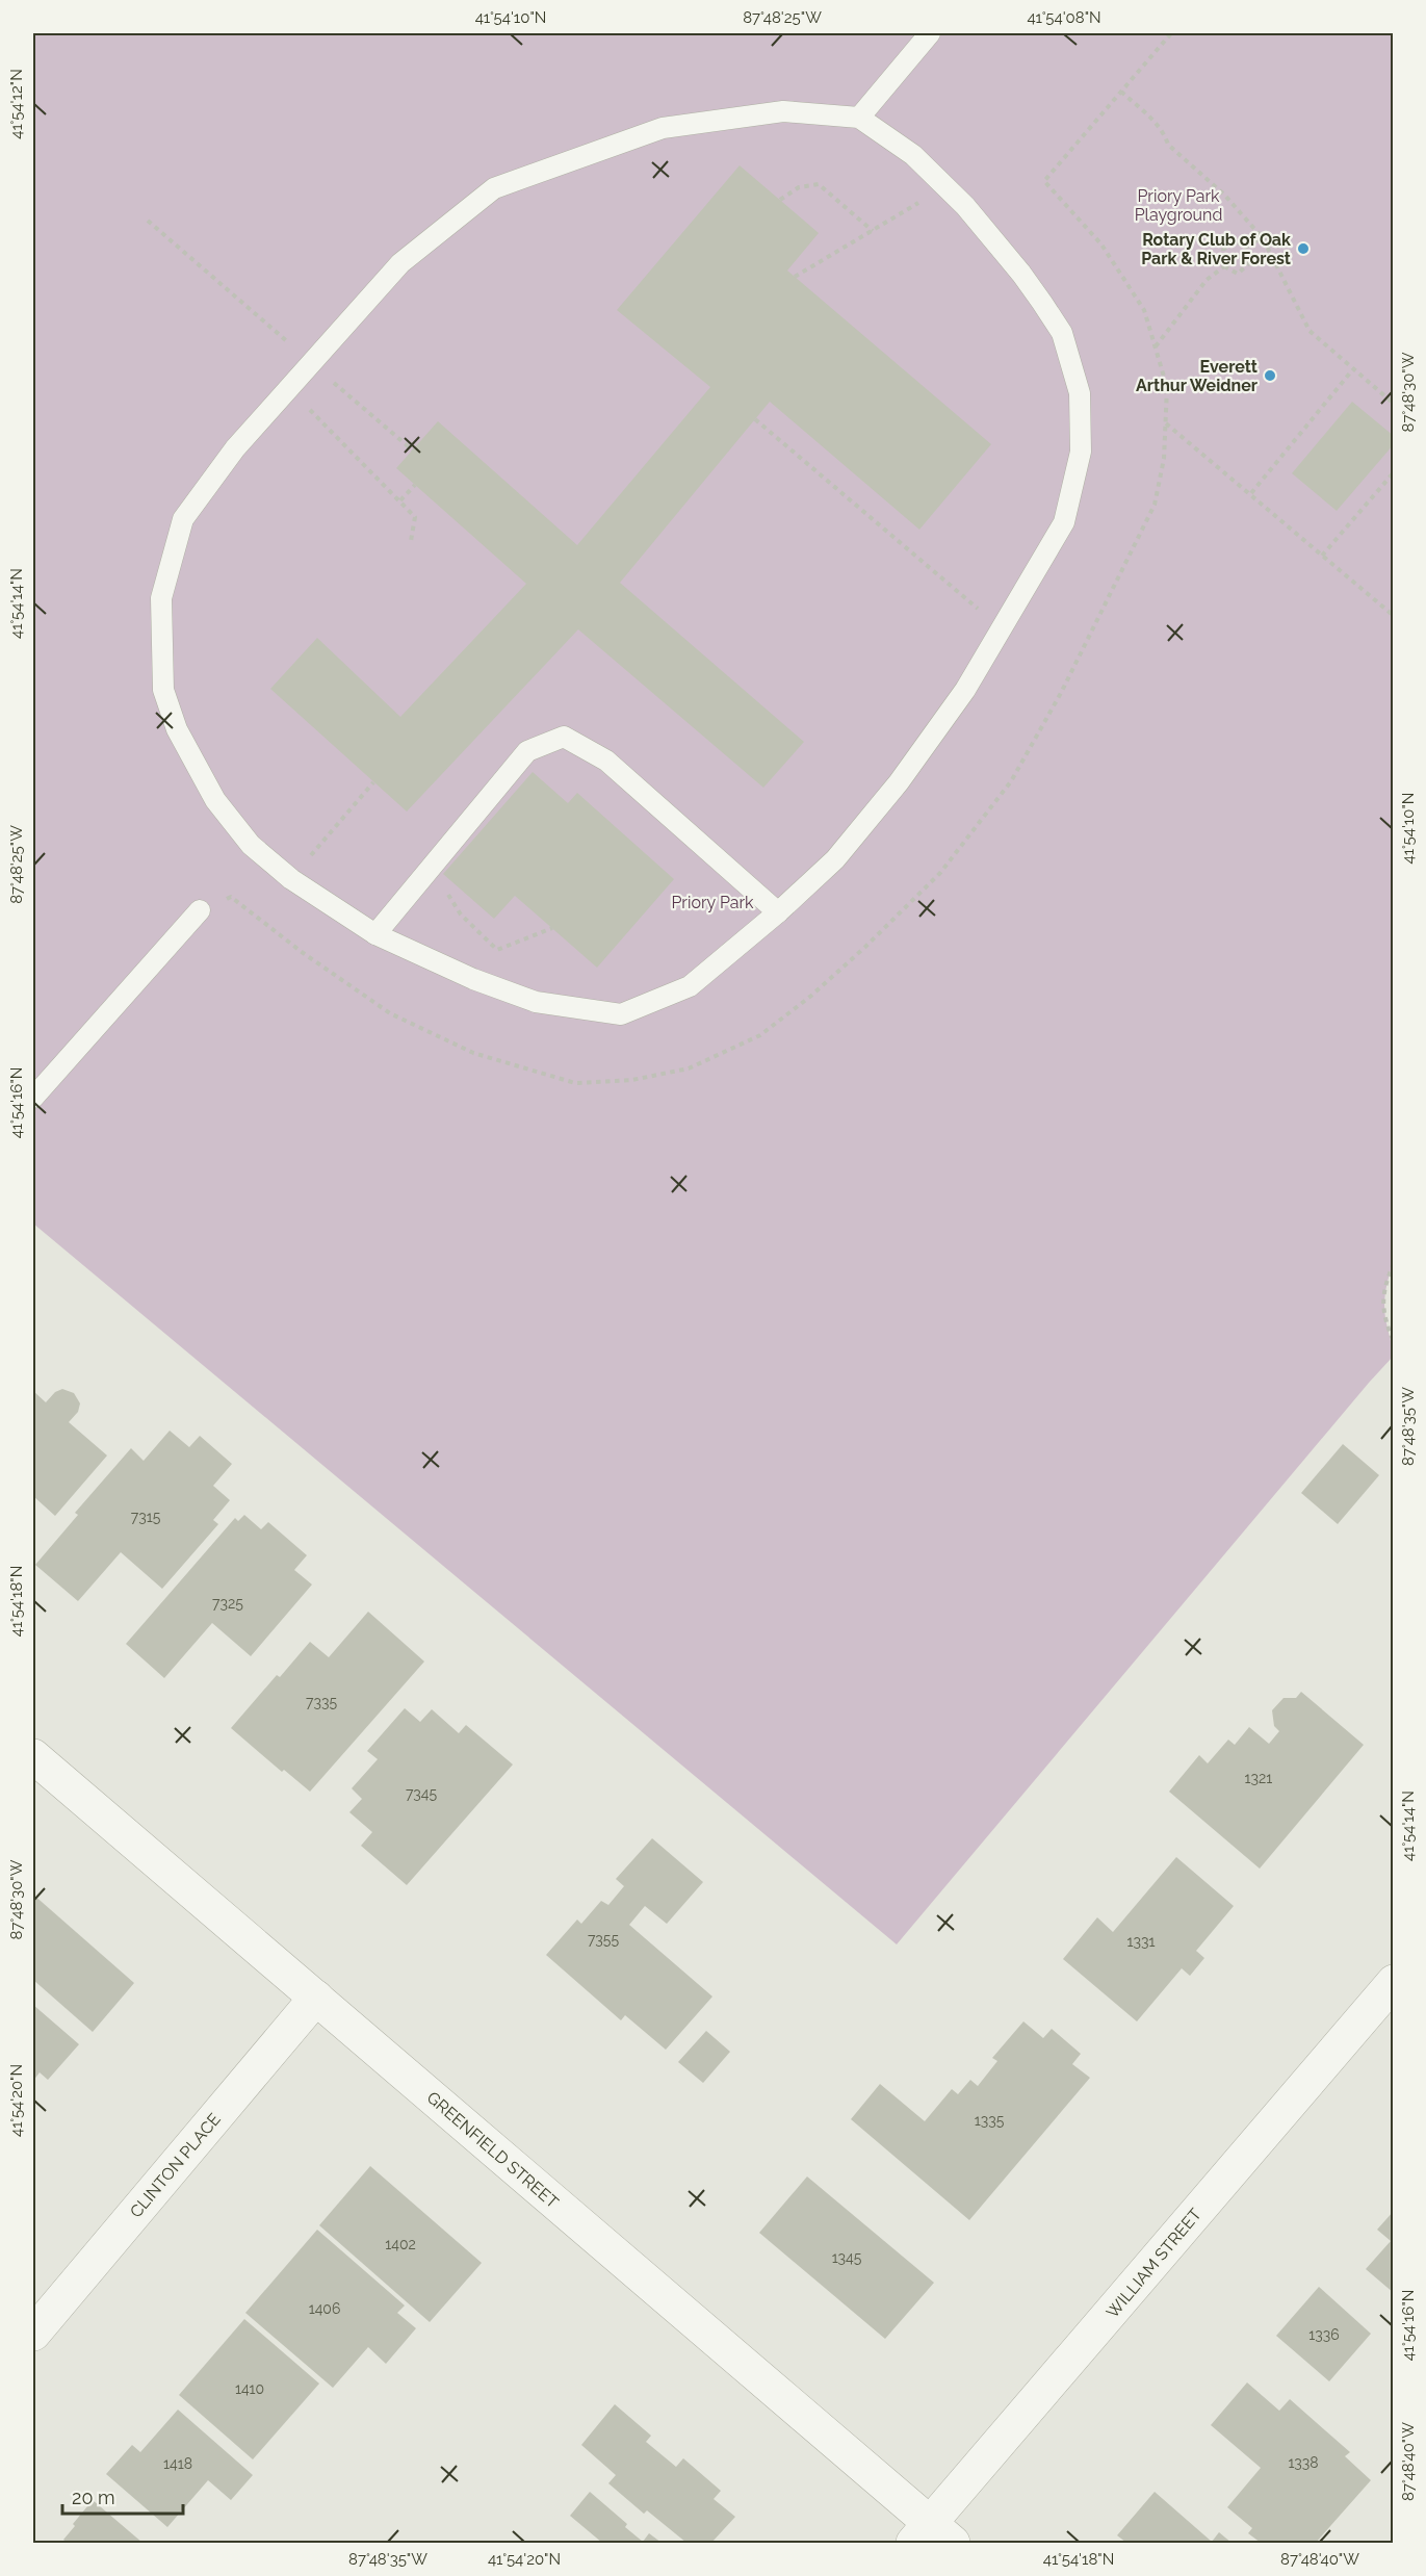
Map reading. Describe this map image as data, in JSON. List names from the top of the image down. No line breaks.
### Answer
{"streets":{"street":["GREENFIELD STREET","CLINTON PLACE","WILLIAM STREET"]},"crossings":[["GREENFIELD STREET","CLINTON PLACE"],["GREENFIELD STREET","WILLIAM STREET"]],"parks":["Priory Park Playground","Priory Park"],"places":["Rotary Club of Oak Park & River Forest","Everett Arthur Weidner"],"house_numbers":["7315","7325","7335","1321","7345","7355","1331","1335","1402","1345","1406","1336","1410","1338","1418"],"scale_bar":"20 m","coordinates":["41°54'10\"N","87°48'25\"W","41°54'08\"N","41°54'12\"N","87°48'30\"W","41°54'14\"N","41°54'16\"N","87°48'35\"W","41°54'18\"N","41°54'20\"N","87°48'40\"W"]}
